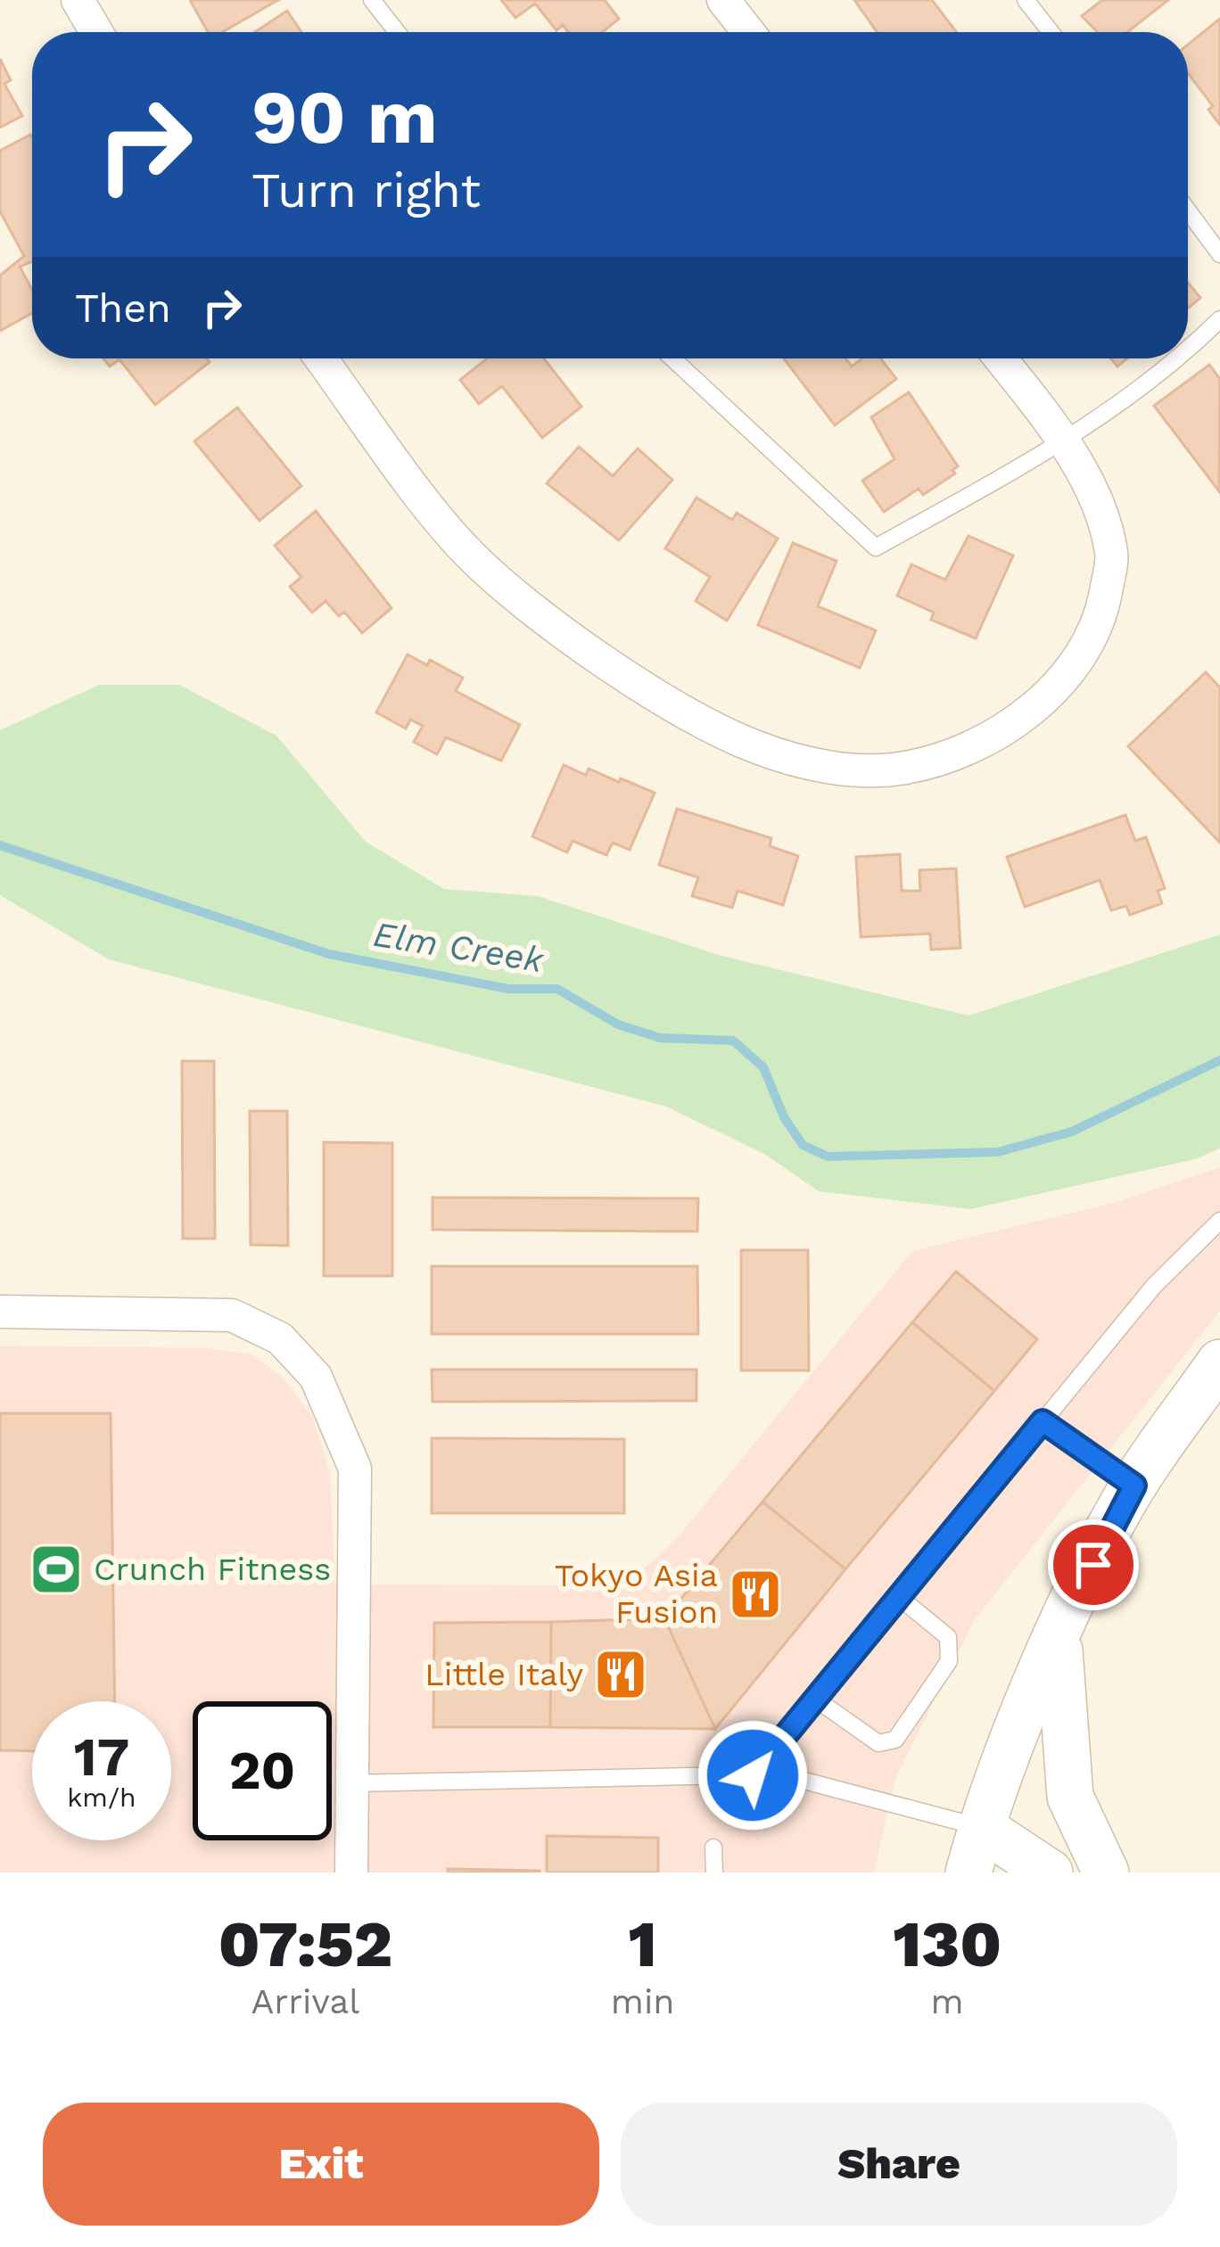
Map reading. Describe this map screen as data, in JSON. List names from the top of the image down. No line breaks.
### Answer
{"water":["Elm Creek"],"places":{"sports":["Crunch Fitness"],"restaurant":["Tokyo Asia Fusion","Little Italy"]},"page":{"turn":["90 m","Turn right"],"then":"Then","speed":"17 km/h","limit":"20","eta":["07:52","Arrival","1","min","130","m"],"buttons":["Exit","Share"]}}
